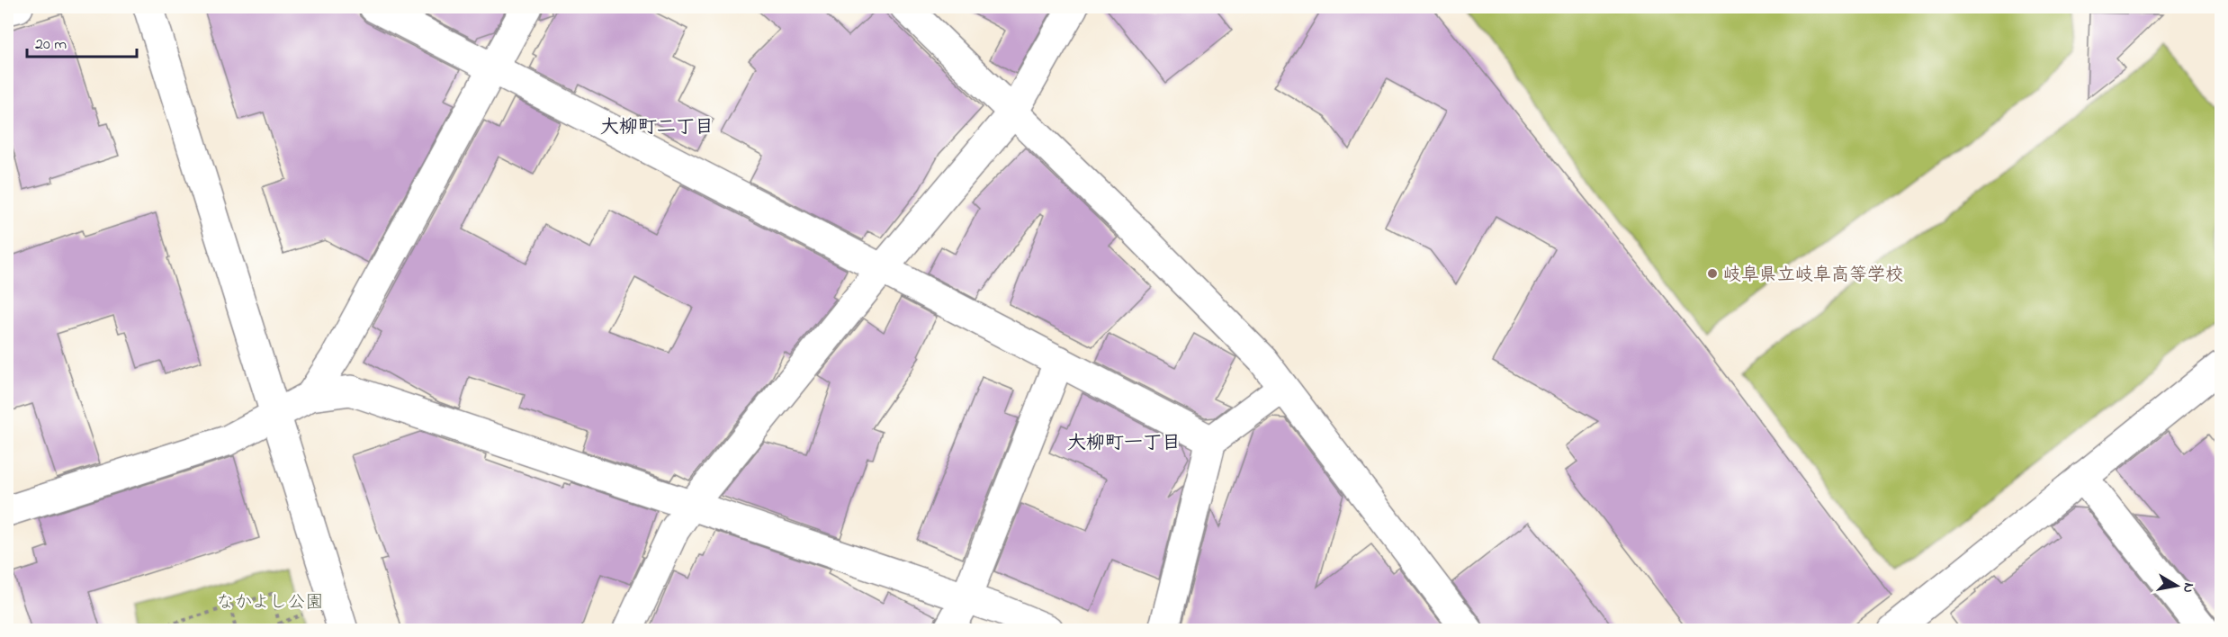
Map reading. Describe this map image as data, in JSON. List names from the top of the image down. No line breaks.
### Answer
{"districts":["大柳町二丁目","大柳町一丁目"],"parks":["なかよし公園"],"places":["岐阜県立岐阜高等学校"],"scale_bar":"20 m","north":"right"}
